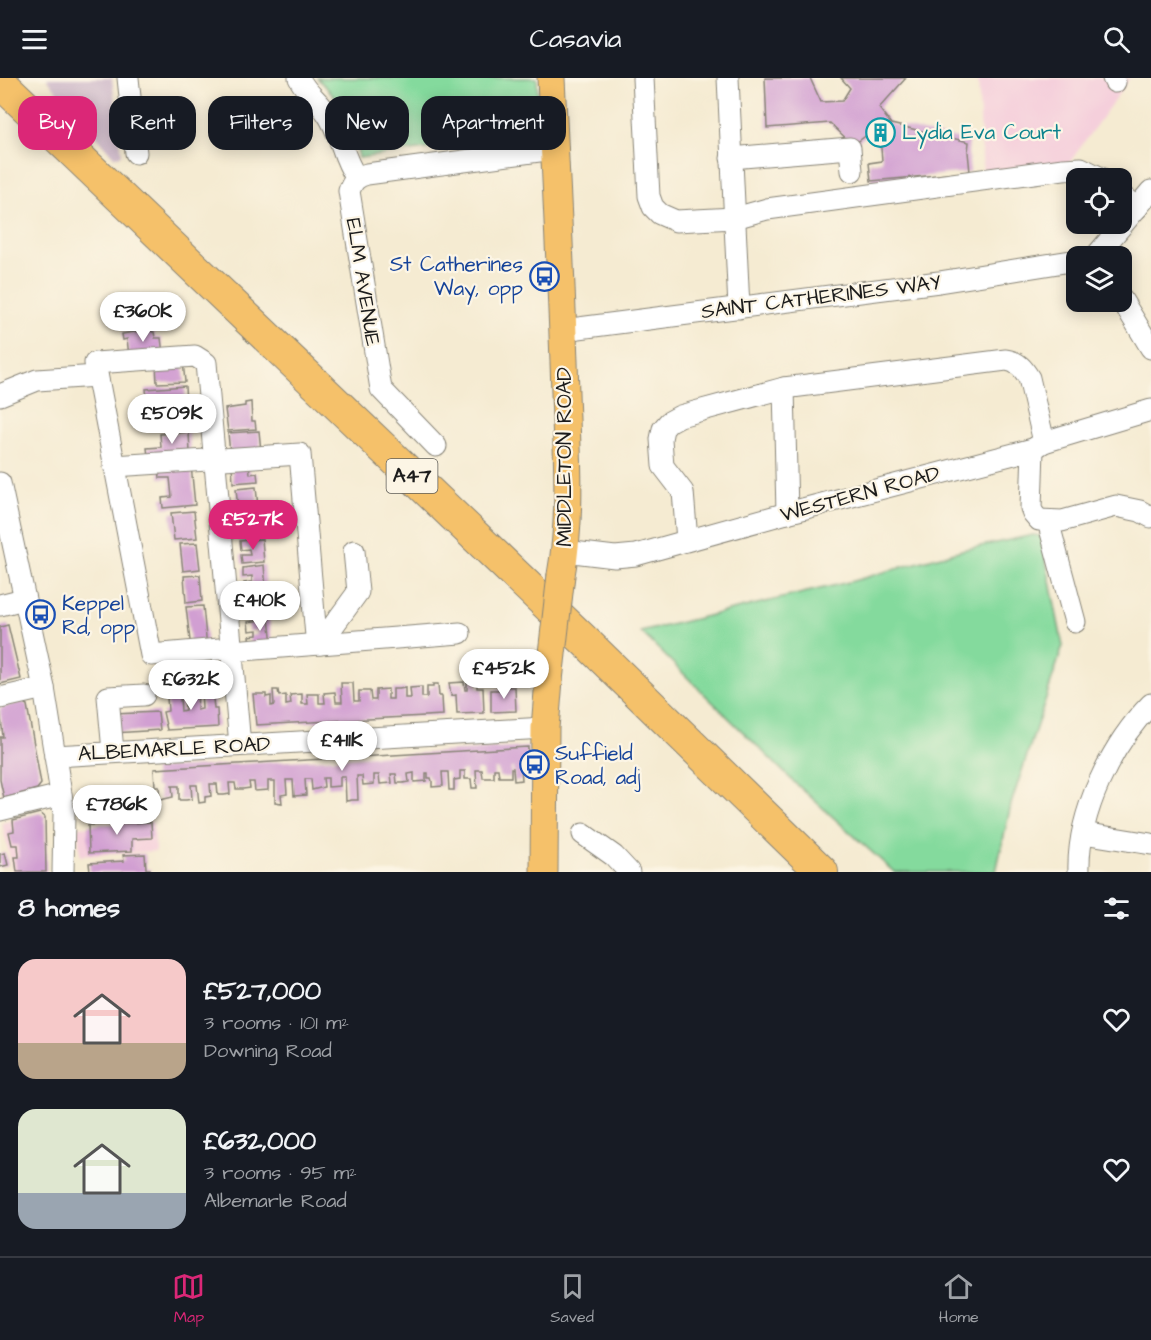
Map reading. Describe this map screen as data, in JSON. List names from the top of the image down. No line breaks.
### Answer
{"streets":{"highway":["A47"],"main road":["MIDDLETON ROAD"],"street":["ELM AVENUE","SAINT CATHERINES WAY","WESTERN ROAD","ALBEMARLE ROAD"]},"crossings":[["SAINT CATHERINES WAY","MIDDLETON ROAD"],["MIDDLETON ROAD","WESTERN ROAD"],["MIDDLETON ROAD","ALBEMARLE ROAD"]],"places":{"building":["Lydia Eva Court"],"bus stop":["St Catherines Way, opp","Keppel Rd, opp","Suffield Road, adj"]},"page":{"header":"Casavia","chip":["Buy","Rent","Filters","New","Apartment"],"price":["£360K","£509K","£527K","£410K","£452K","£632K","£411K","£786K"],"heading":"8 homes","list":[{"name":"£527,000","note":"3 rooms · 101 m² · Downing Road"},{"name":"£632,000","note":"3 rooms · 95 m² · Albemarle Road"}],"tabs":["Map","Saved","Home"]}}
